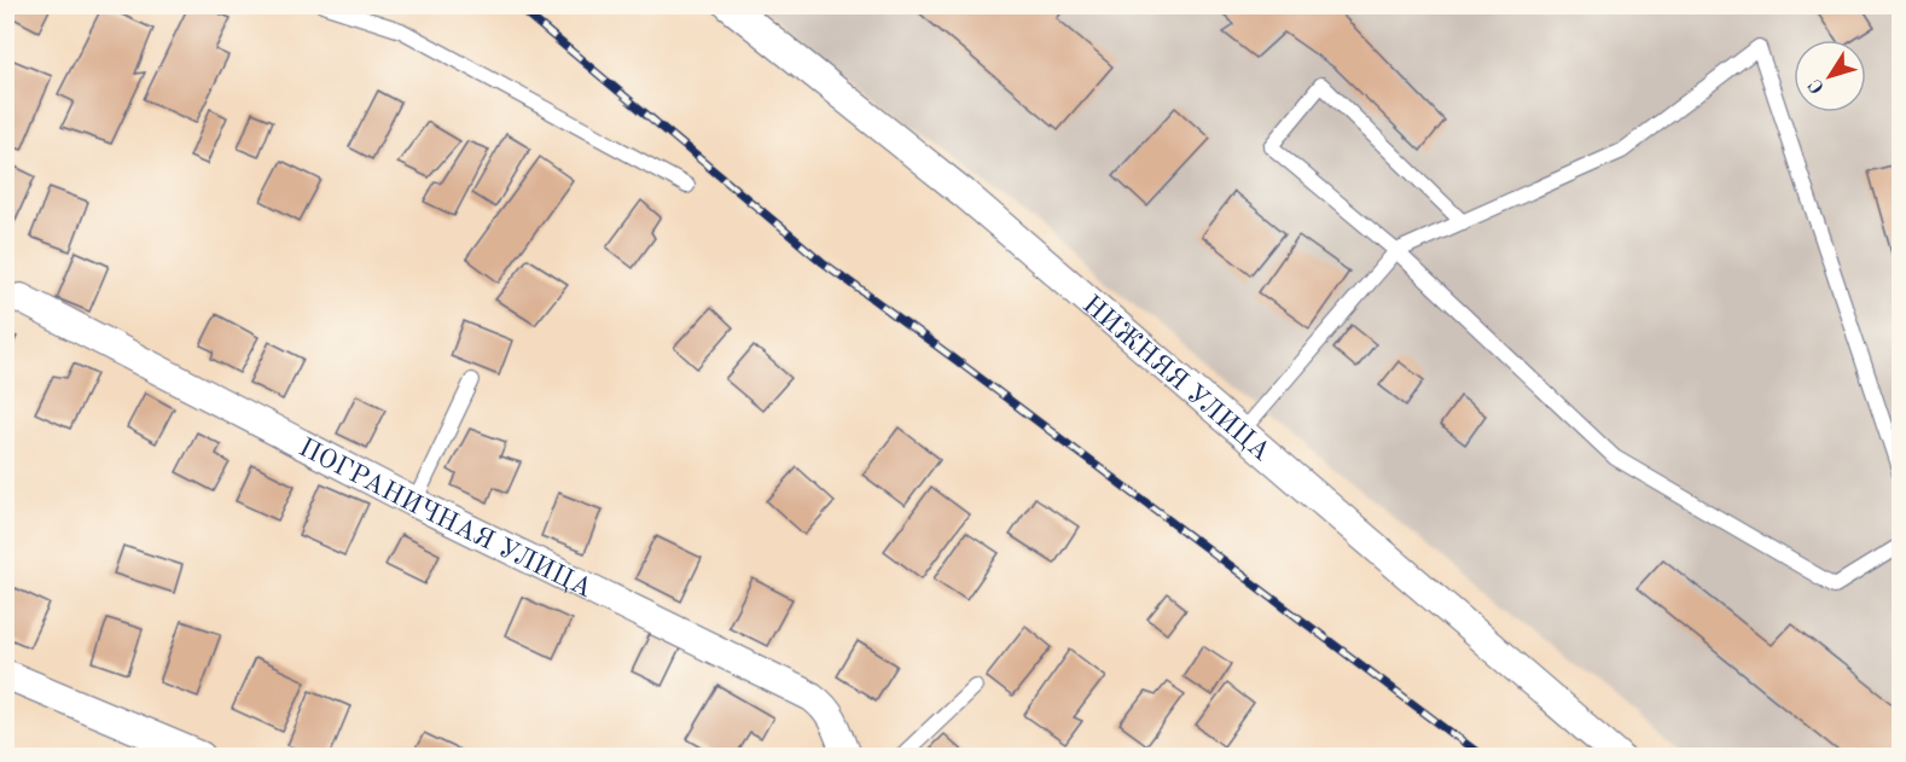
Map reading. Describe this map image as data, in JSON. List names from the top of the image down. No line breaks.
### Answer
{"streets":{"street":["НИЖНЯЯ УЛИЦА","ПОГРАНИЧНАЯ УЛИЦА"]},"north":"bottom left"}
